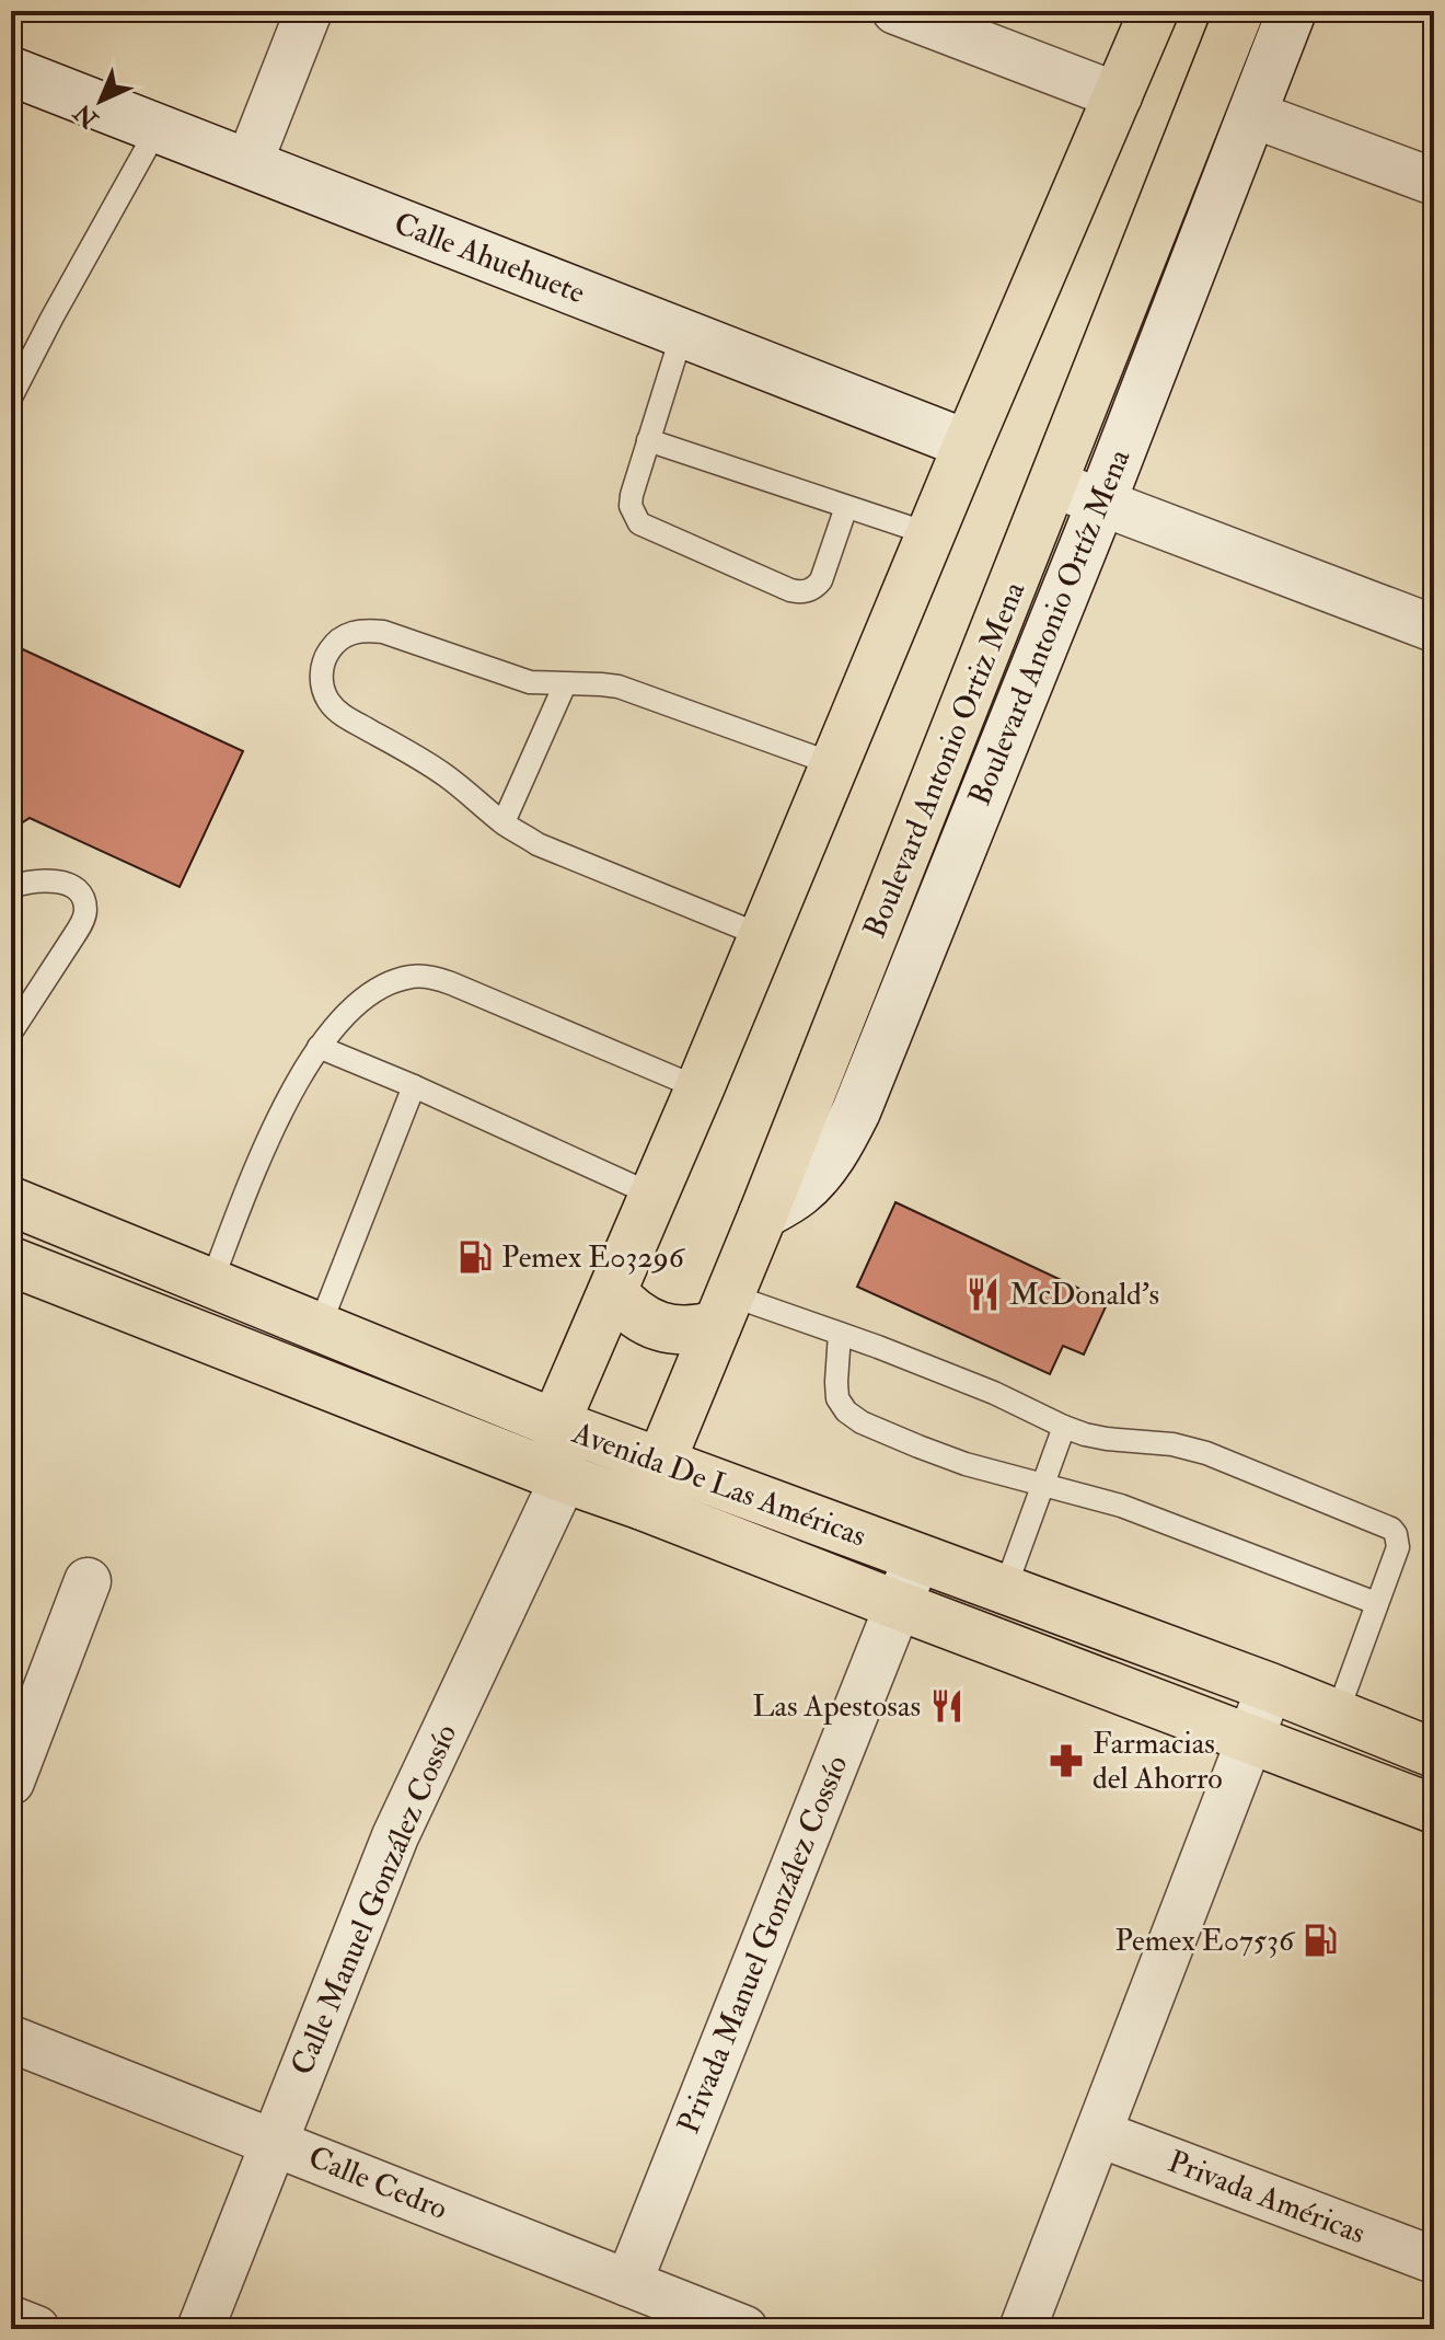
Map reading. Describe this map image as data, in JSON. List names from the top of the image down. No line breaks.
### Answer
{"streets":{"main road":["Boulevard Antonio Ortiz Mena","Avenida De Las Américas"],"street":["Calle Ahuehuete","Boulevard Antonio Ortíz Mena","Calle Manuel González Cossío","Privada Manuel González Cossío","Calle Cedro","Privada Américas"]},"crossings":[["Boulevard Antonio Ortíz Mena","Boulevard Antonio Ortiz Mena"],["Boulevard Antonio Ortiz Mena","Avenida De Las Américas"],["Avenida De Las Américas","Calle Manuel González Cossío"],["Avenida De Las Américas","Privada Manuel González Cossío"],["Calle Manuel González Cossío","Calle Cedro"],["Privada Manuel González Cossío","Calle Cedro"]],"places":{"fuel station":["Pemex E03296","Pemex E07536"],"restaurant":["McDonald's","Las Apestosas"],"pharmacy":["Farmacias del Ahorro"]},"north":"bottom left"}
